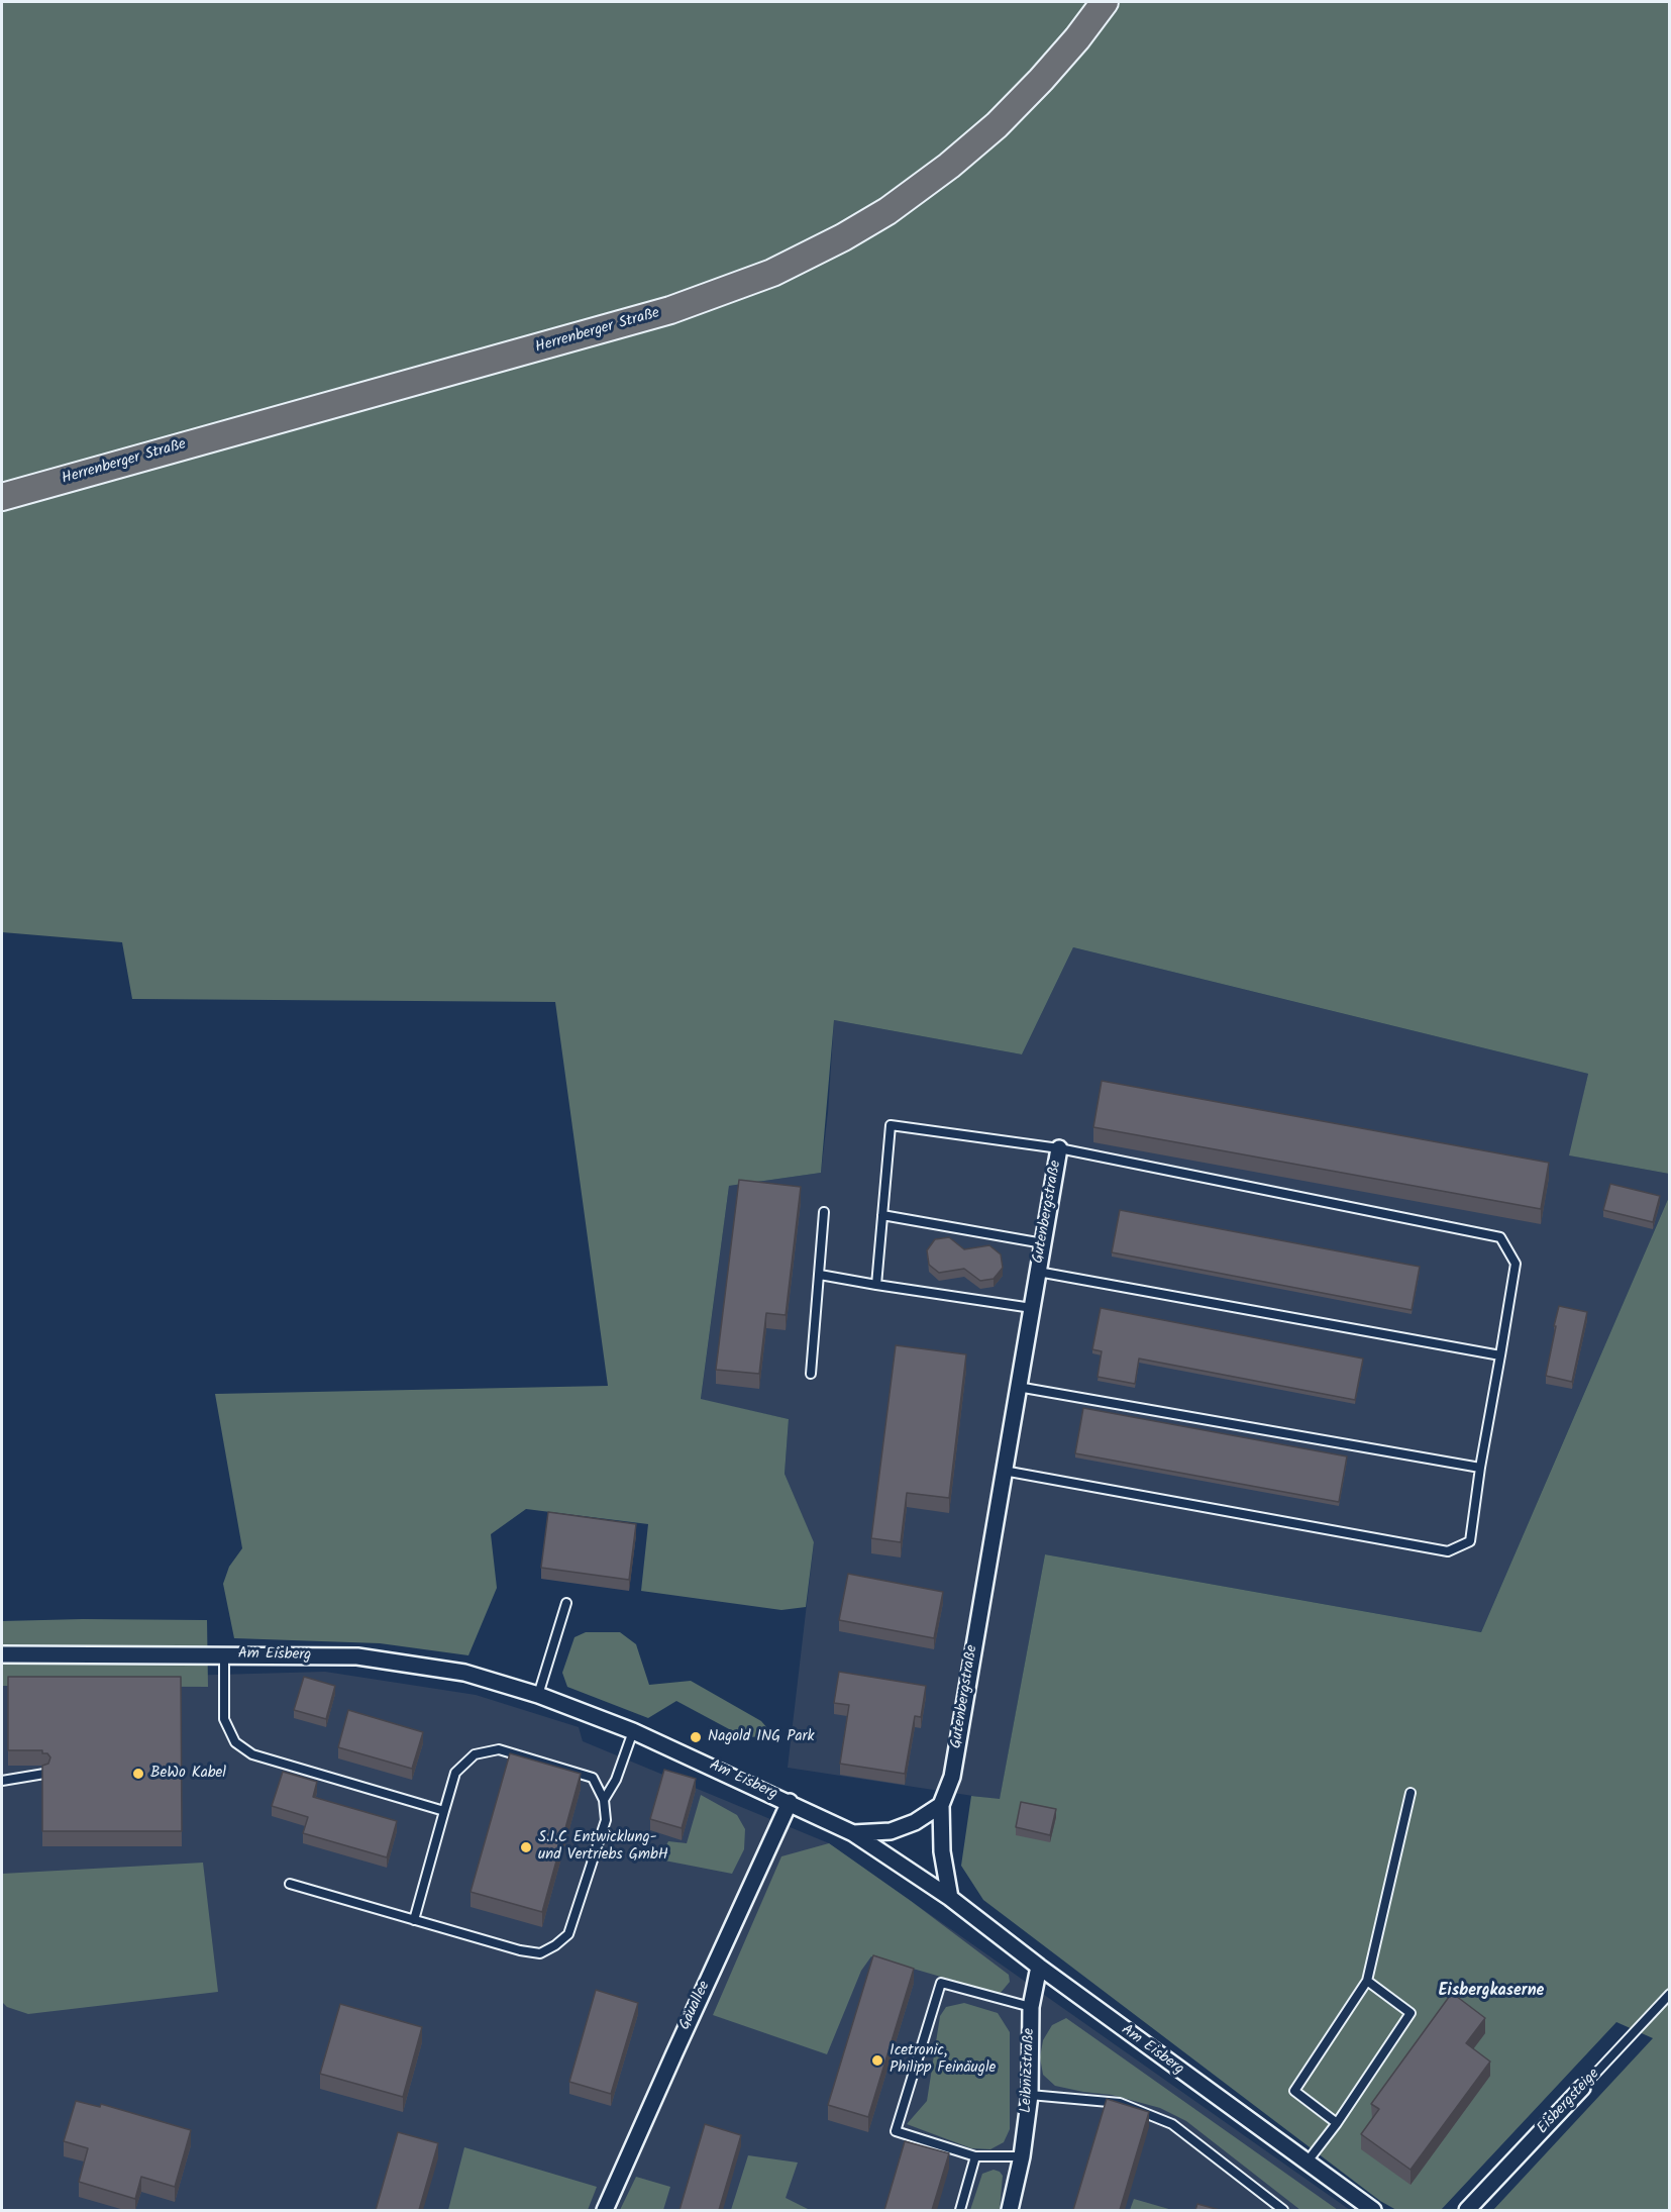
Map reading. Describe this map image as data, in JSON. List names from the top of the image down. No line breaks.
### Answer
{"streets":{"main road":["Herrenberger Straße"],"street":["Gutenbergstraße","Am Eisberg","Gäuallee","Leibnizstraße","Eisbergsteige"]},"crossings":[["Gutenbergstraße","Am Eisberg"],["Am Eisberg","Gäuallee"],["Am Eisberg","Leibnizstraße"]],"districts":["Eisbergkaserne"],"places":["Nagold ING Park","BeWo Kabel","S.I.C Entwicklung- und Vertriebs GmbH","Icetronic, Philipp Feinäugle"]}
